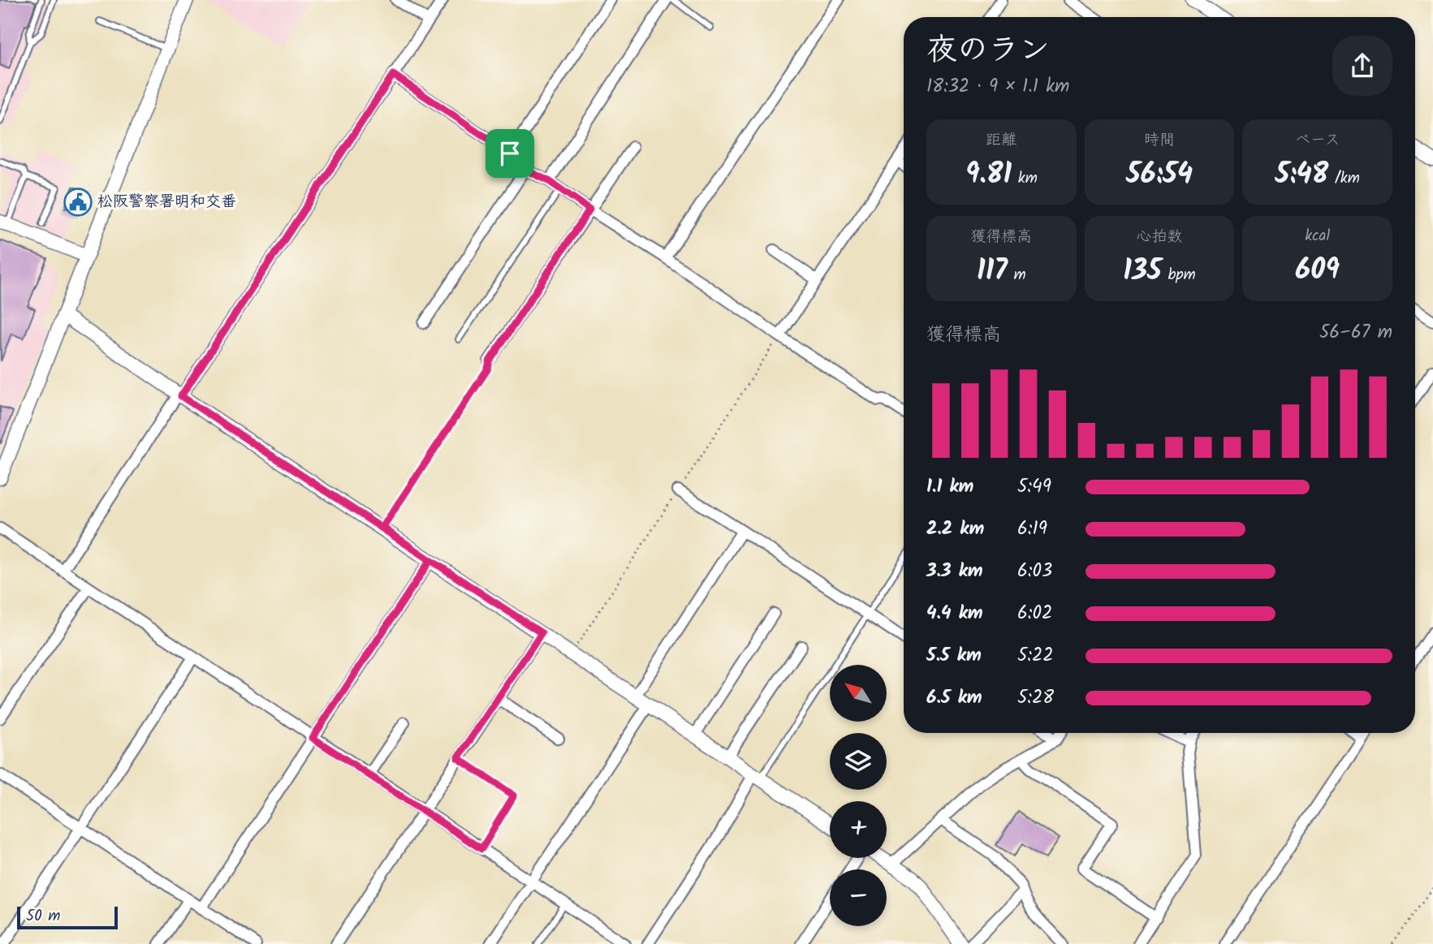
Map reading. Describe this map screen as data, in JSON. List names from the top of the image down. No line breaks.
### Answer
{"places":{"public building":["松阪警察署明和交番"]},"scale_bar":"50 m","north":"top left","page":{"heading":["夜のラン","18:32 · 9 × 1.1 km"],"stats":[["距離","9.81 km"],["時間","56:54"],["ペース","5:48 /km"],["獲得標高","117 m"],["心拍数","135 bpm"],["kcal","609"]],"chart":["獲得標高","56–67 m"],"list":[{"name":"1.1 km","note":"5:49"},{"name":"2.2 km","note":"6:19"},{"name":"3.3 km","note":"6:03"},{"name":"4.4 km","note":"6:02"},{"name":"5.5 km","note":"5:22"},{"name":"6.5 km","note":"5:28"}],"map_buttons":["+","−"],"scale":"50 m"}}
